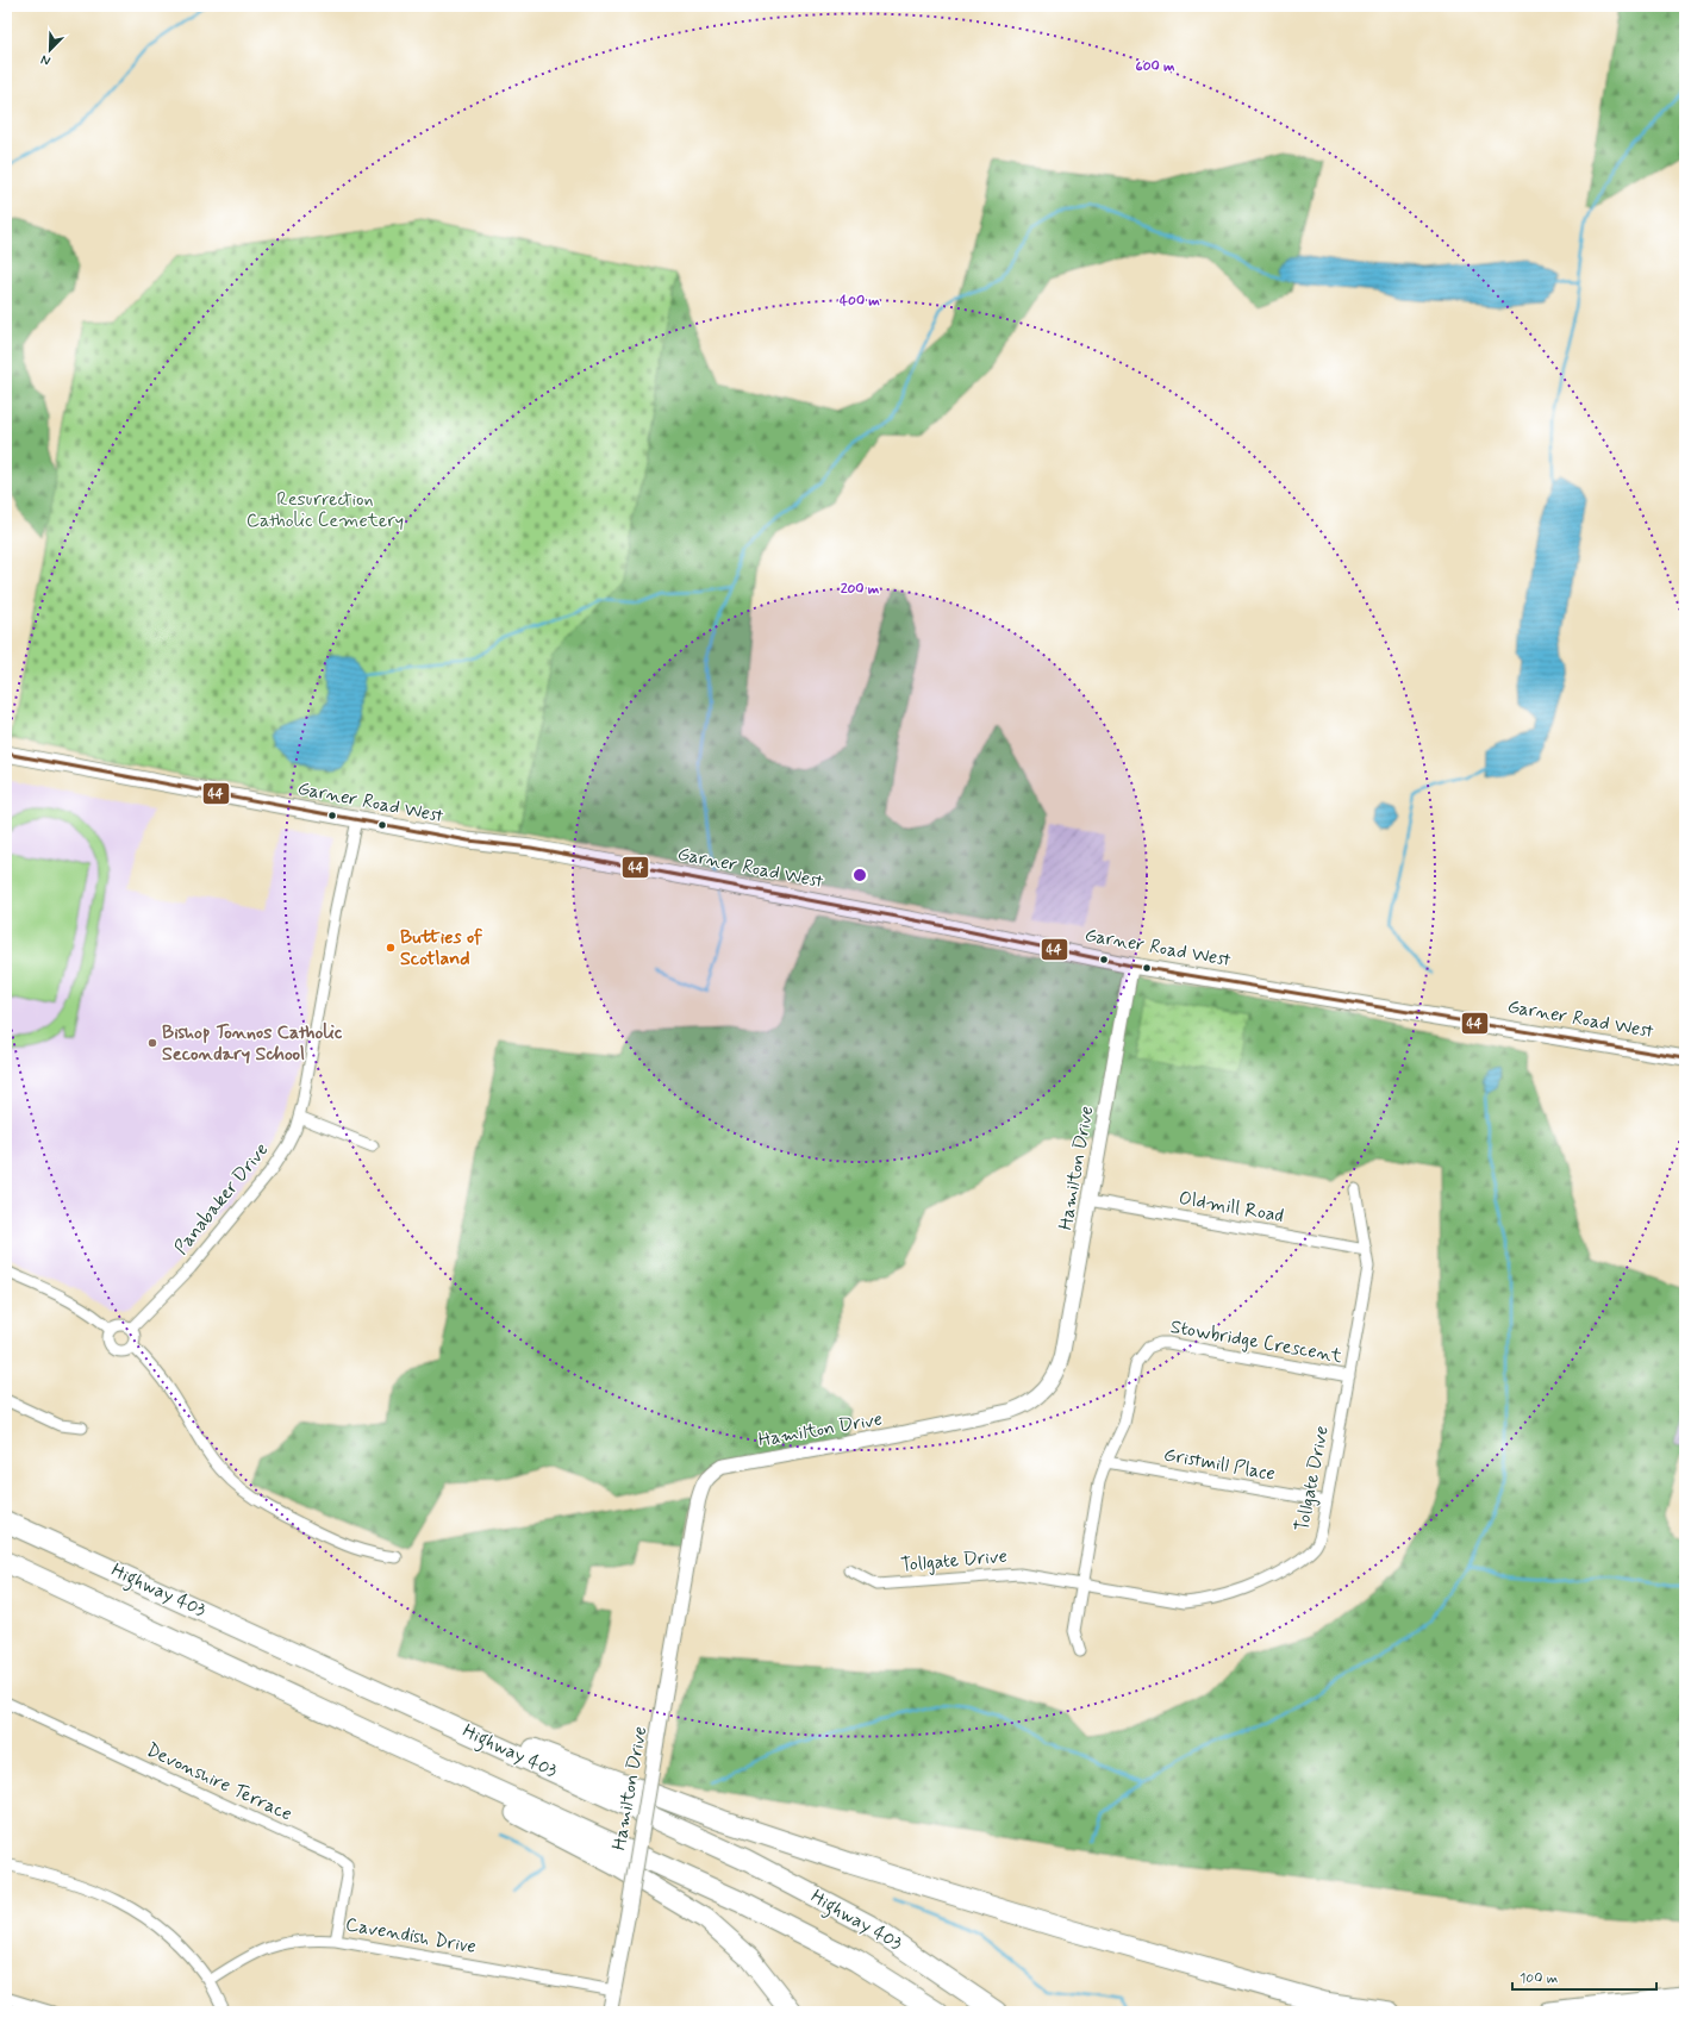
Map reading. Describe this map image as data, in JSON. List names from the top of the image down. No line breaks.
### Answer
{"streets":{"highway":["Highway 403"],"main road":["Garner Road West"],"street":["Hamilton Drive","Panabaker Drive","Oldmill Road","Stowbridge Crescent","Gristmill Place","Tollgate Drive","Devonshire Terrace","Cavendish Drive"]},"crossings":[["Garner Road West","Hamilton Drive"],["Garner Road West","Panabaker Drive"],["Hamilton Drive","Oldmill Road"],["Hamilton Drive","Cavendish Drive"],["Oldmill Road","Tollgate Drive"],["Stowbridge Crescent","Gristmill Place"],["Stowbridge Crescent","Tollgate Drive"],["Gristmill Place","Tollgate Drive"],["Devonshire Terrace","Cavendish Drive"]],"parks":["Resurrection Catholic Cemetery"],"places":["Butties of Scotland","Bishop Tonnos Catholic Secondary School"],"lines":["transit line 44"],"scale_bar":"100 m","north":"bottom left","rings":["600 m","400 m","200 m"]}
